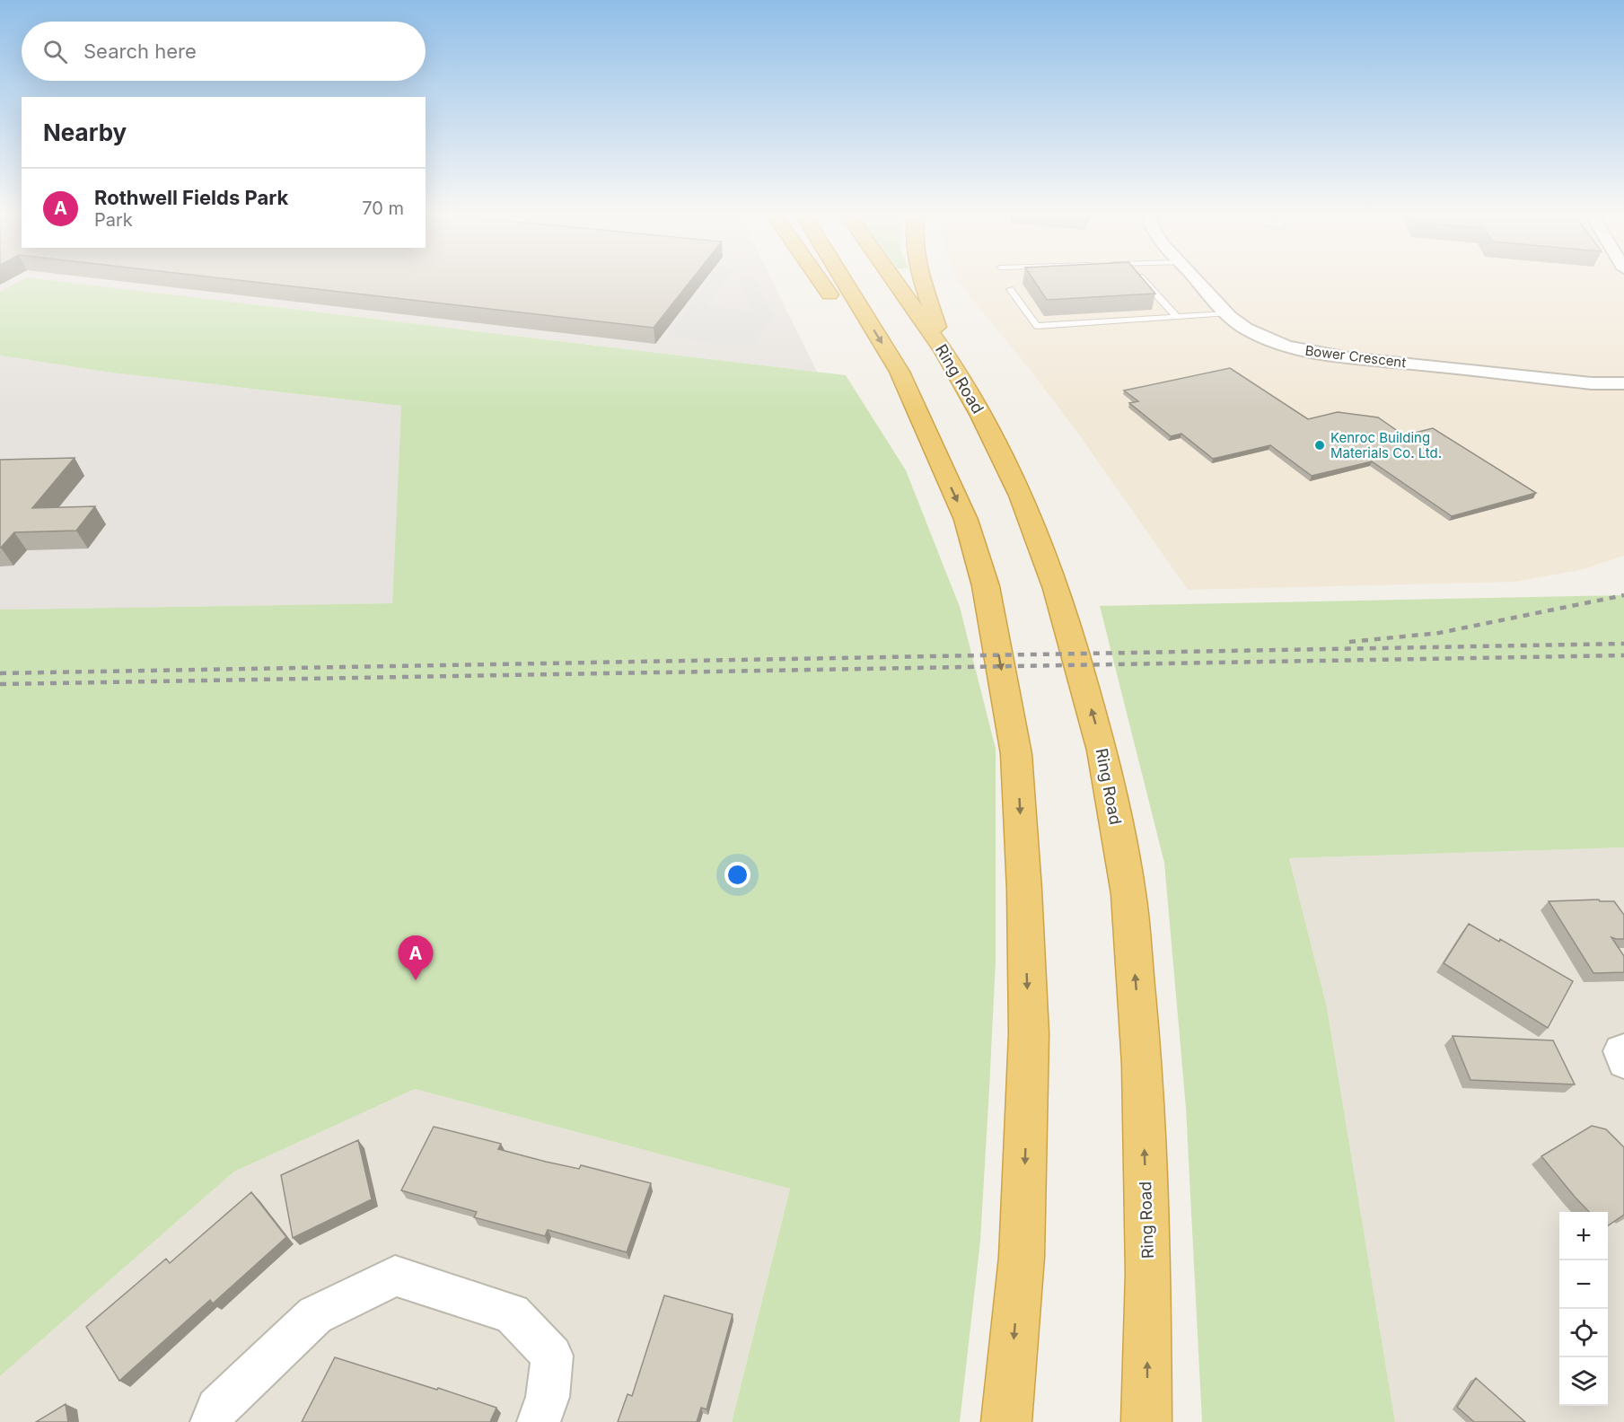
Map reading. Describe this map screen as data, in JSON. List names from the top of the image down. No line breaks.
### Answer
{"streets":{"highway":["Ring Road"],"street":["Bower Crescent"]},"places":["Kenroc Building Materials Co. Ltd."],"page":{"search":"Search here","heading":"Nearby","list":[{"mark":"A","name":"Rothwell Fields Park","note":"Park","value":"70 m"}],"pins":"A","map_buttons":["+","−"]}}
